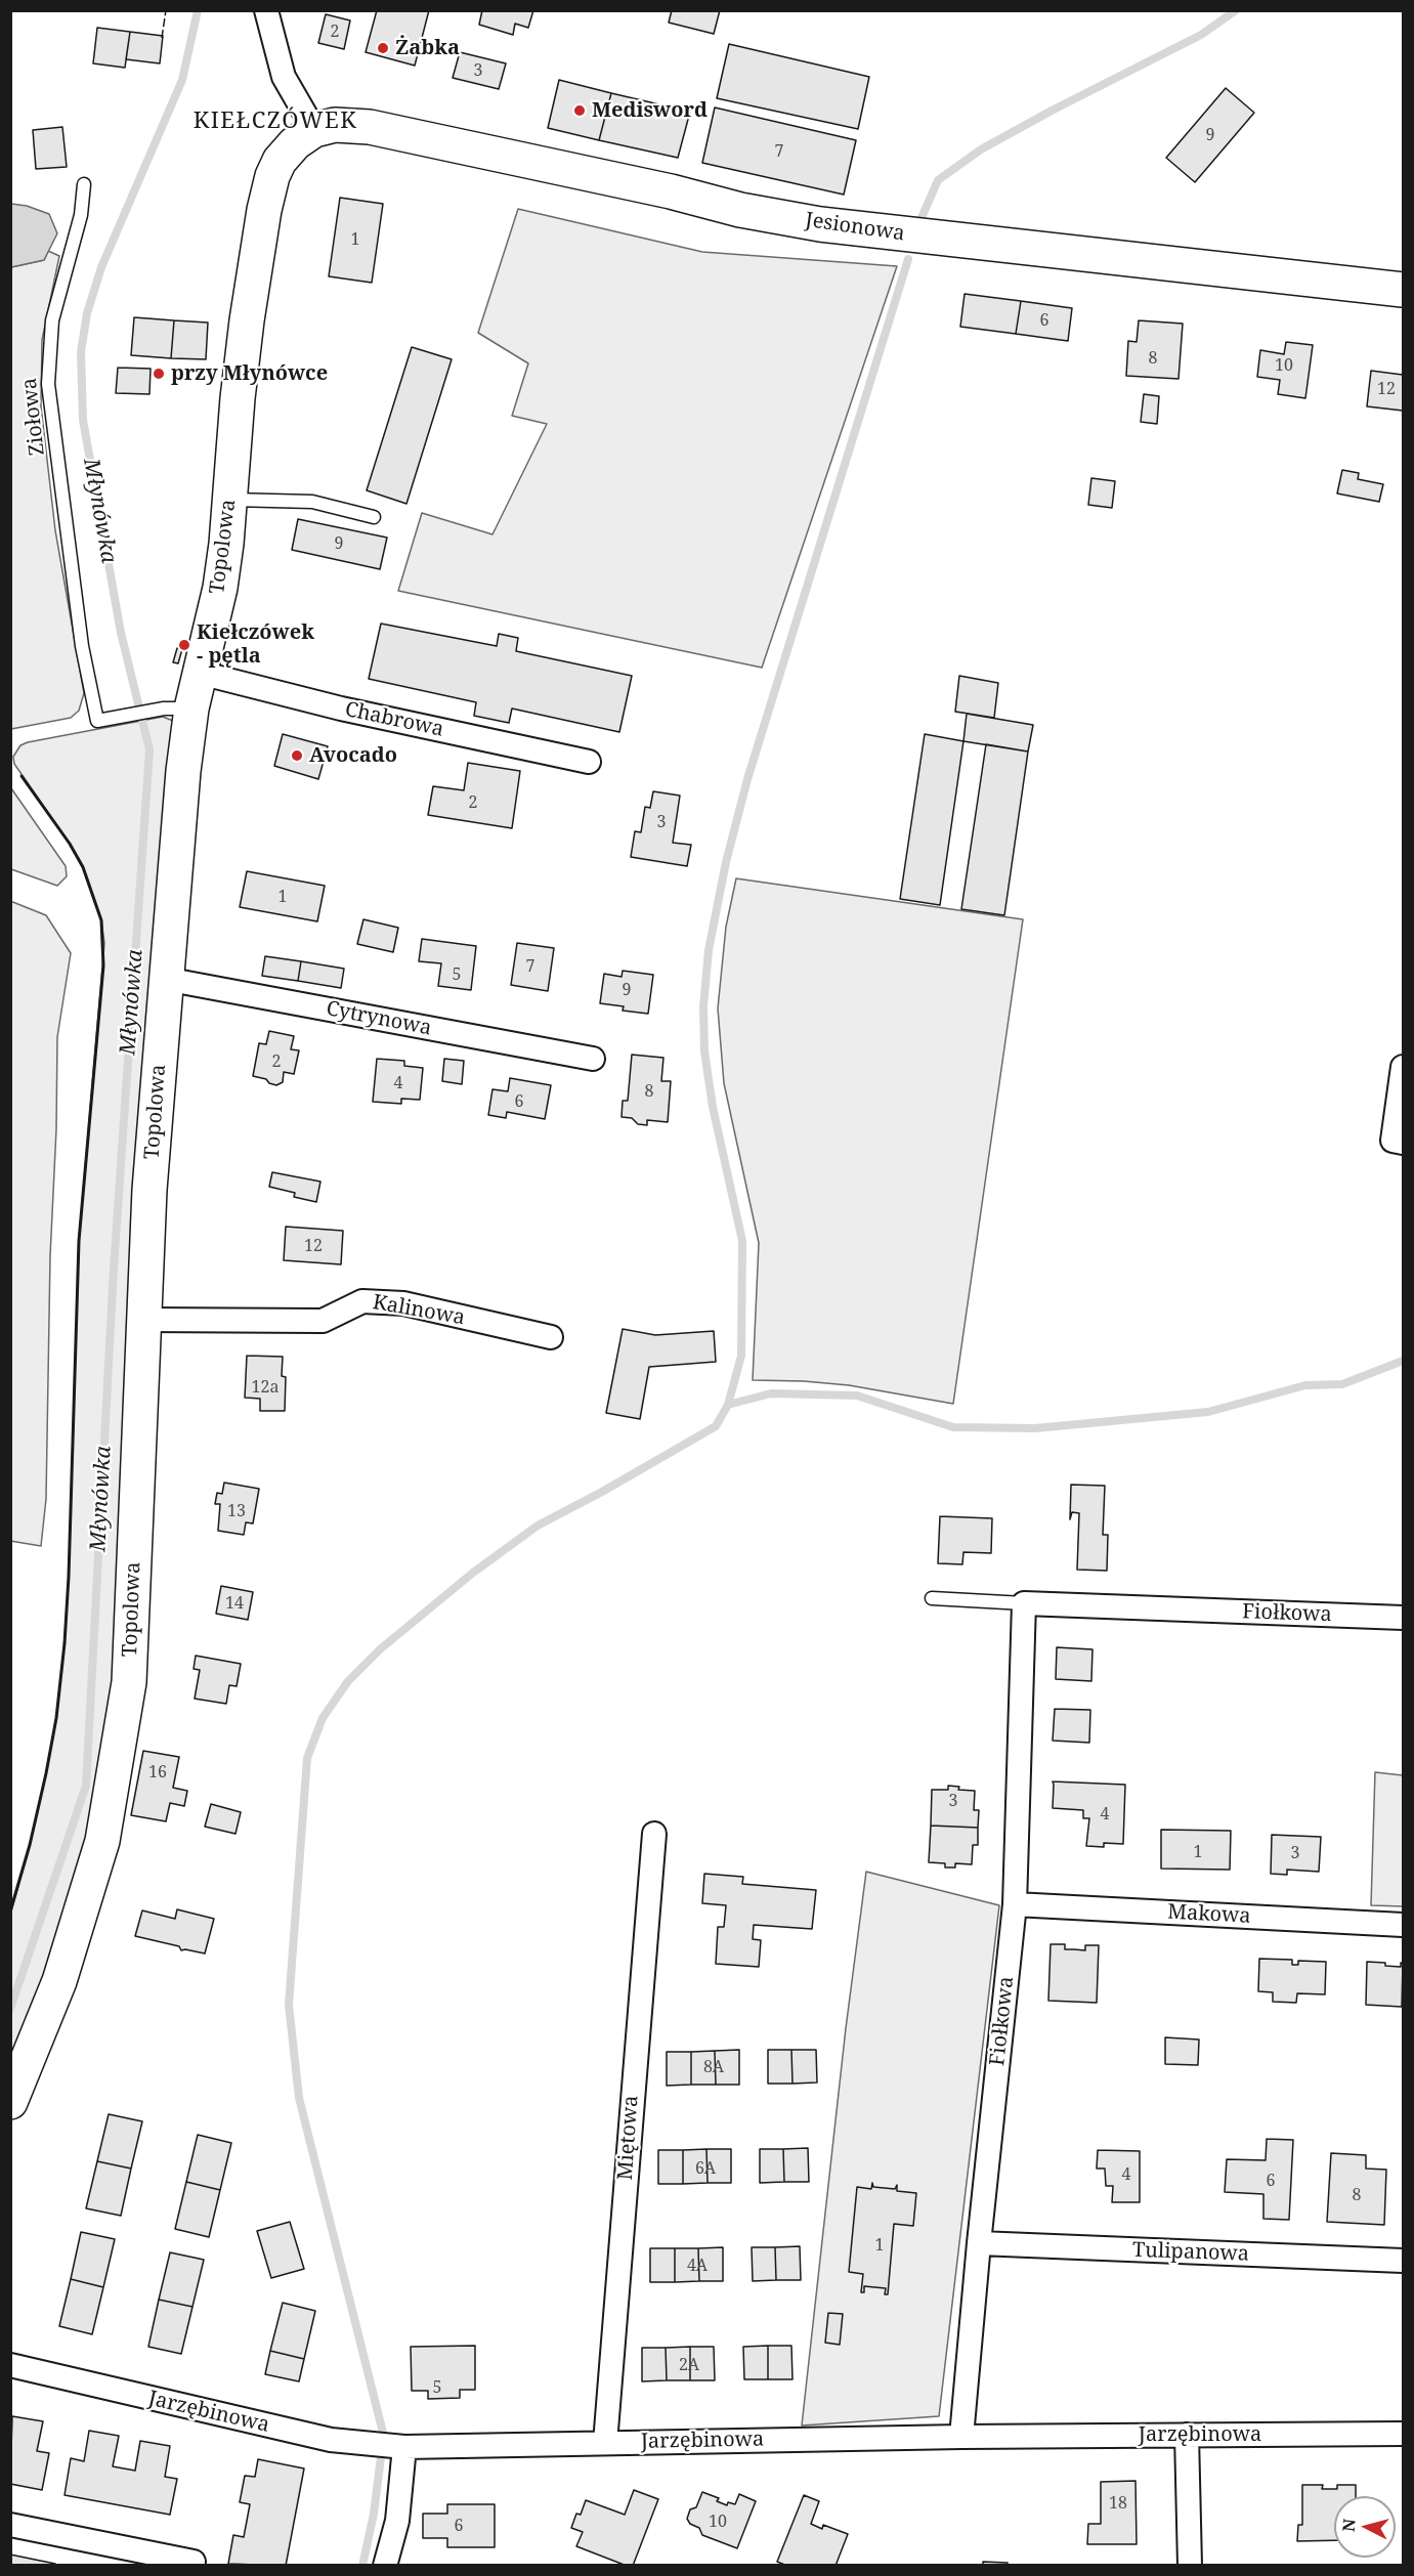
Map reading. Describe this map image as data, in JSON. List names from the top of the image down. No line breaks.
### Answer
{"streets":{"street":["Jesionowa","Topolowa","Chabrowa","Cytrynowa","Kalinowa","Fiołkowa","Makowa","Miętowa","Tulipanowa","Jarzębinowa"],"lane":["Ziołowa"]},"crossings":[["Jesionowa","Topolowa"],["Ziołowa","Topolowa"],["Topolowa","Chabrowa"],["Topolowa","Cytrynowa"],["Topolowa","Kalinowa"],["Fiołkowa","Makowa"],["Fiołkowa","Tulipanowa"],["Fiołkowa","Jarzębinowa"],["Miętowa","Jarzębinowa"]],"districts":["KIEŁCZÓWEK"],"water":["Młynówka"],"places":["Żabka","Medisword","przy Młynówce","Kiełczówek - pętla","Avocado"],"house_numbers":["2","3","9","7","1","6","8","10","12","9","2","3","1","7","5","9","2","4","8","6","12","12a","13","14","16","3","4","1","3","8A","6A","4","6","8","1","4A","2A","5","18","10","6"],"north":"left"}
